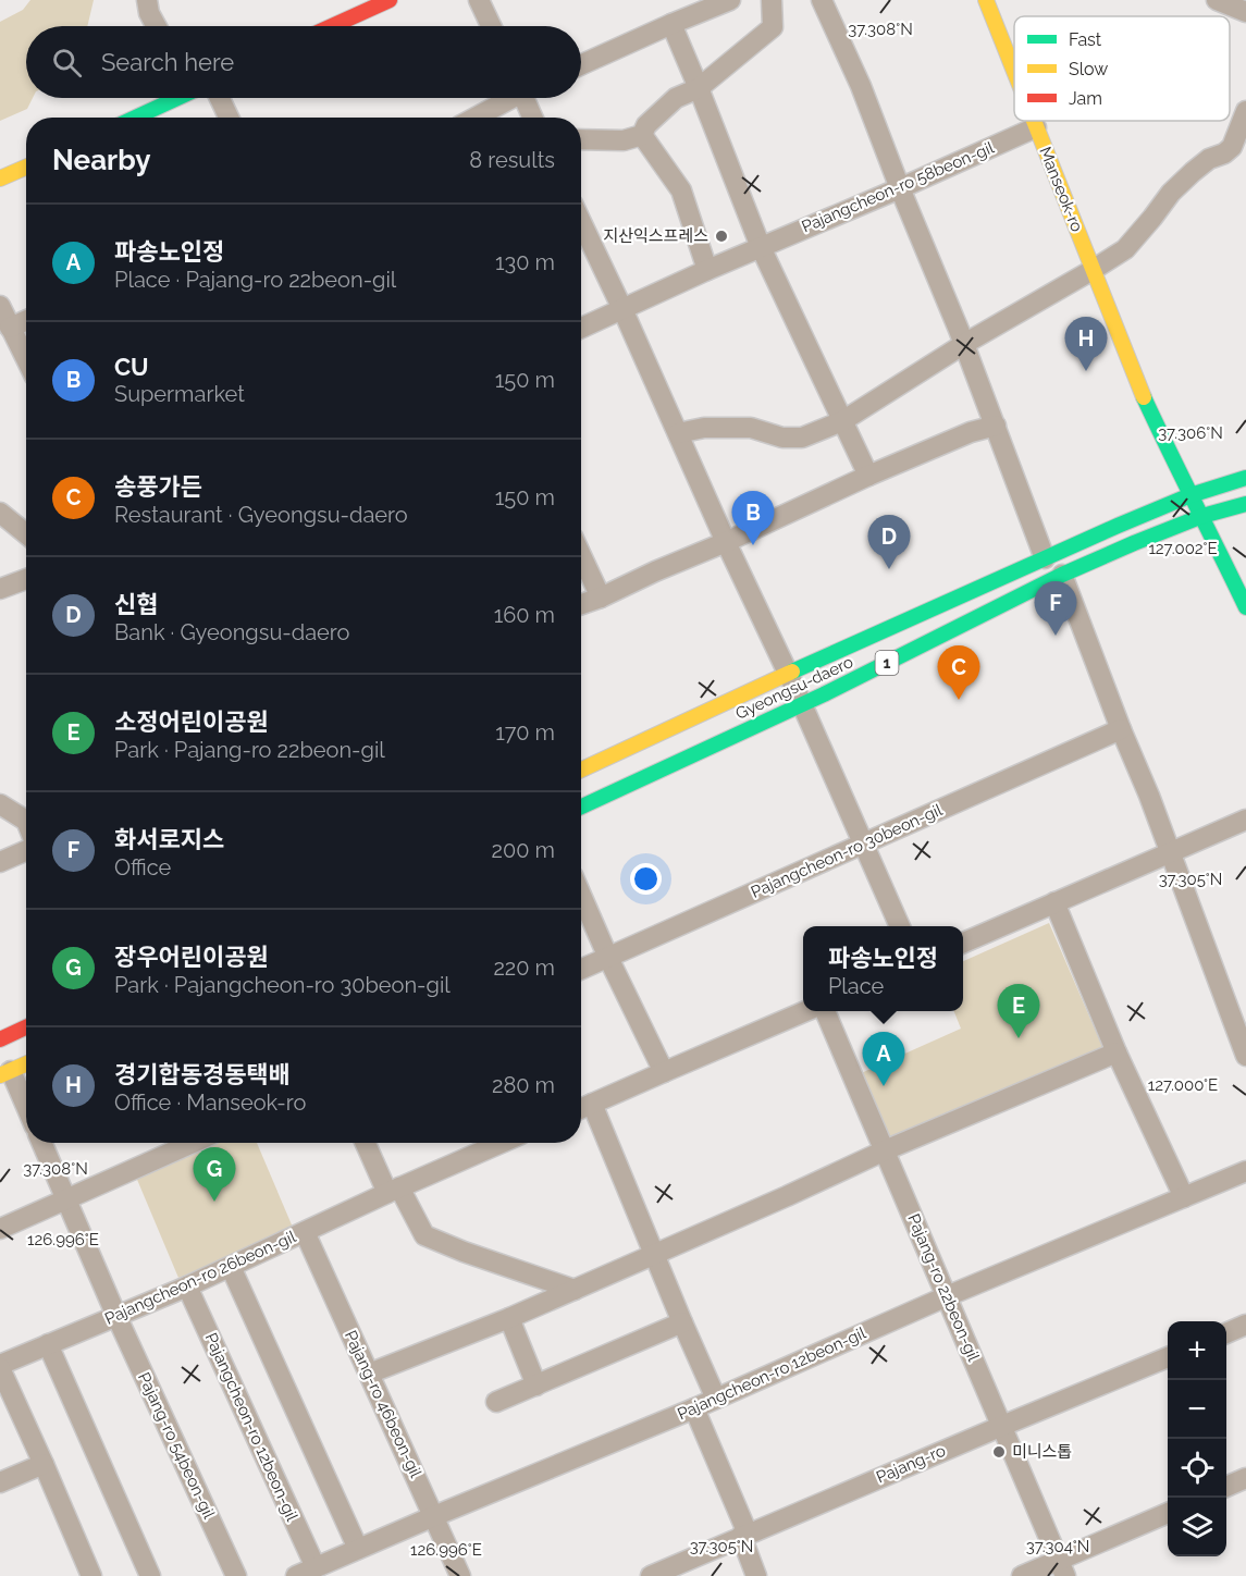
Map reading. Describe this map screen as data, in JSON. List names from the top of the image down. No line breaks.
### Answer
{"streets":{"main road":["Manseok-ro","1","Gyeongsu-daero"],"street":["Pajangcheon-ro 58beon-gil","Pajangcheon-ro 30beon-gil","Pajangcheon-ro 26beon-gil","Pajang-ro 22beon-gil","Pajangcheon-ro 12beon-gil","Pajang-ro 46beon-gil","Pajang-ro 54beon-gil","Pajang-ro"]},"crossings":[["Pajangcheon-ro 58beon-gil","Manseok-ro"],["Manseok-ro","Gyeongsu-daero"],["Pajangcheon-ro 26beon-gil","Pajangcheon-ro 12beon-gil"],["Pajangcheon-ro 26beon-gil","Pajang-ro 46beon-gil"],["Pajangcheon-ro 26beon-gil","Pajang-ro 54beon-gil"],["Pajang-ro 22beon-gil","Pajangcheon-ro 12beon-gil"],["Pajang-ro 22beon-gil","Pajang-ro"],["Pajangcheon-ro 12beon-gil","Pajang-ro 46beon-gil"]],"places":["지산익스프레스","미니스톱"],"legend":["Fast","Slow","Jam"],"page":{"search":"Search here","heading":["Nearby","8 results"],"list":[{"mark":"A","name":"파송노인정","note":"Place · Pajang-ro 22beon-gil","value":"130 m"},{"mark":"B","name":"CU","note":"Supermarket","value":"150 m"},{"mark":"C","name":"송풍가든","note":"Restaurant · Gyeongsu-daero","value":"150 m"},{"mark":"D","name":"신협","note":"Bank · Gyeongsu-daero","value":"160 m"},{"mark":"E","name":"소정어린이공원","note":"Park · Pajang-ro 22beon-gil","value":"170 m"},{"mark":"F","name":"화서로지스","note":"Office","value":"200 m"},{"mark":"G","name":"장우어린이공원","note":"Park · Pajangcheon-ro 30beon-gil","value":"220 m"},{"mark":"H","name":"경기합동경동택배","note":"Office · Manseok-ro","value":"280 m"}],"pins":["H","B","D","F","C","E","A","G"],"popup":["파송노인정","Place"],"map_buttons":["+","−"]},"coordinates":["37.308°N","37.306°N","127.002°E","37.305°N","127.000°E","126.996°E","37.304°N"]}
